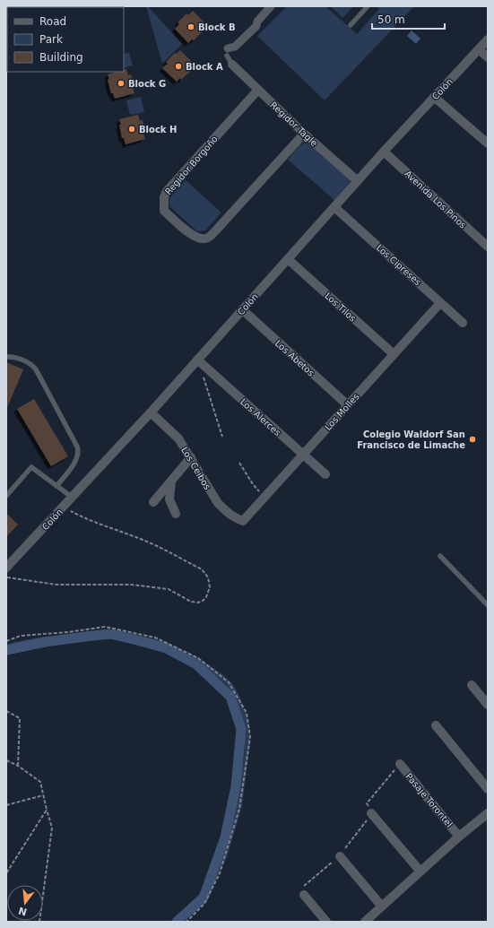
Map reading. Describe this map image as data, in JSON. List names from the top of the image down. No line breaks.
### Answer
{"streets":{"street":["Colón","Regidor Tagle","Regidor Borgoño","Avenida Los Pinos","Los Cipreses","Los Tilos","Los Abetos","Los Molles","Los Alerces","Los Ceibos","Pasaje Torontel"]},"crossings":[["Colón","Regidor Tagle"],["Colón","Avenida Los Pinos"],["Colón","Los Cipreses"],["Colón","Los Tilos"],["Colón","Los Abetos"],["Colón","Los Alerces"],["Colón","Los Ceibos"],["Regidor Tagle","Regidor Borgoño"],["Los Cipreses","Los Molles"],["Los Tilos","Los Molles"],["Los Abetos","Los Molles"],["Los Molles","Los Alerces"],["Los Molles","Los Ceibos"]],"places":["Block B","Block A","Block G","Block H","Colegio Waldorf San Francisco de Limache"],"legend":["Road","Park","Building"],"scale_bar":"50 m","north":"bottom"}
